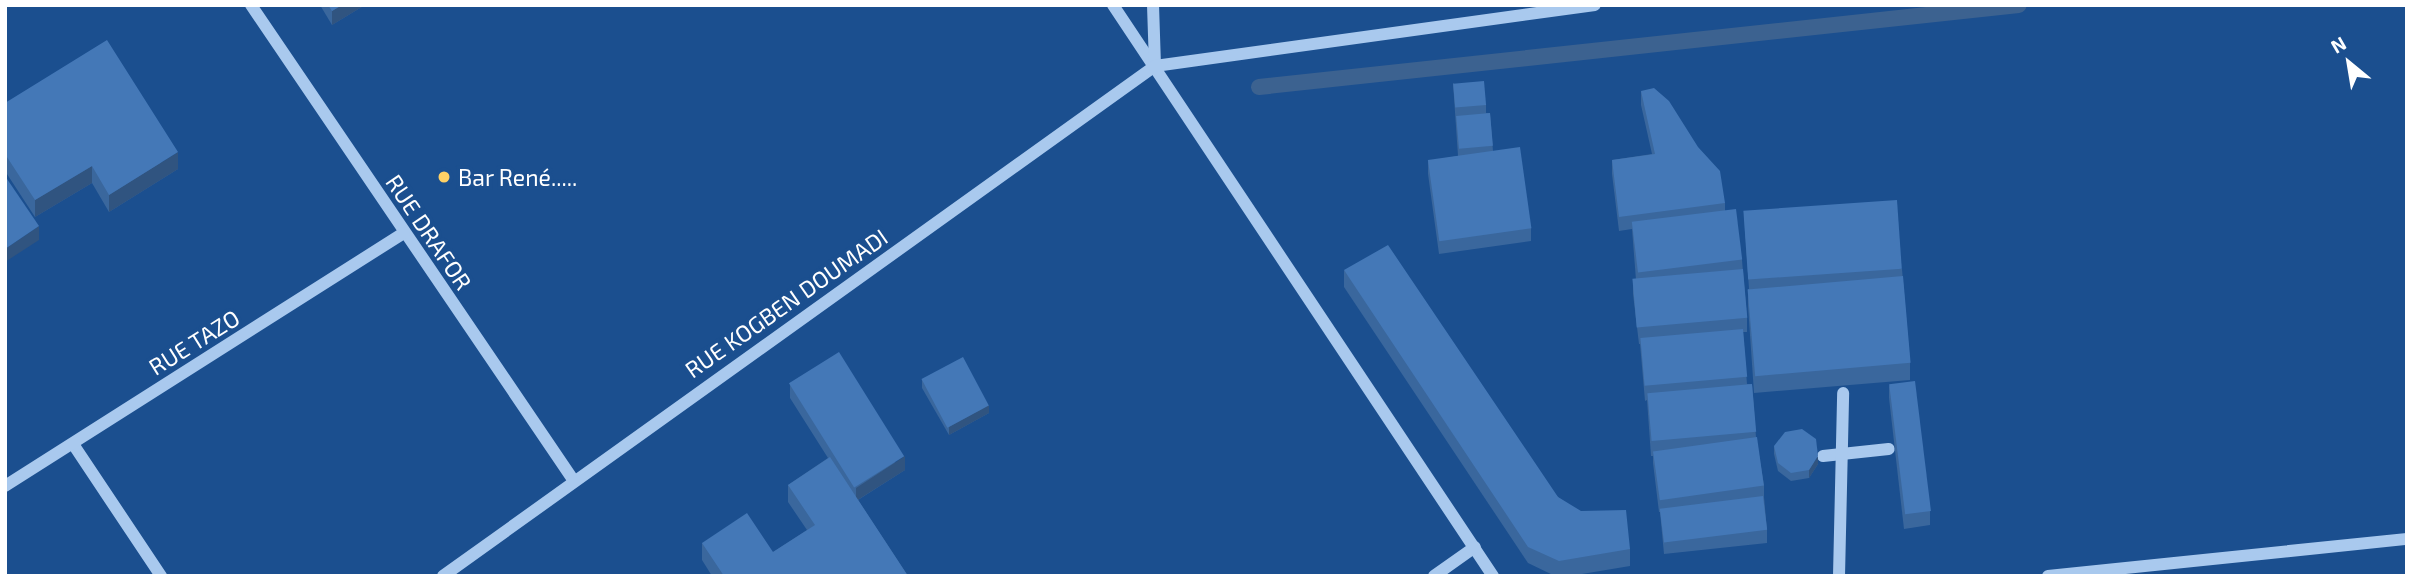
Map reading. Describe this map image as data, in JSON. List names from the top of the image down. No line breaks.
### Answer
{"streets":{"street":["RUE DRAFOR","RUE KOGBEN DOUMADI","RUE TAZO"]},"crossings":[["RUE DRAFOR","RUE KOGBEN DOUMADI"],["RUE DRAFOR","RUE TAZO"]],"places":["Bar René....."],"north":"top left"}
